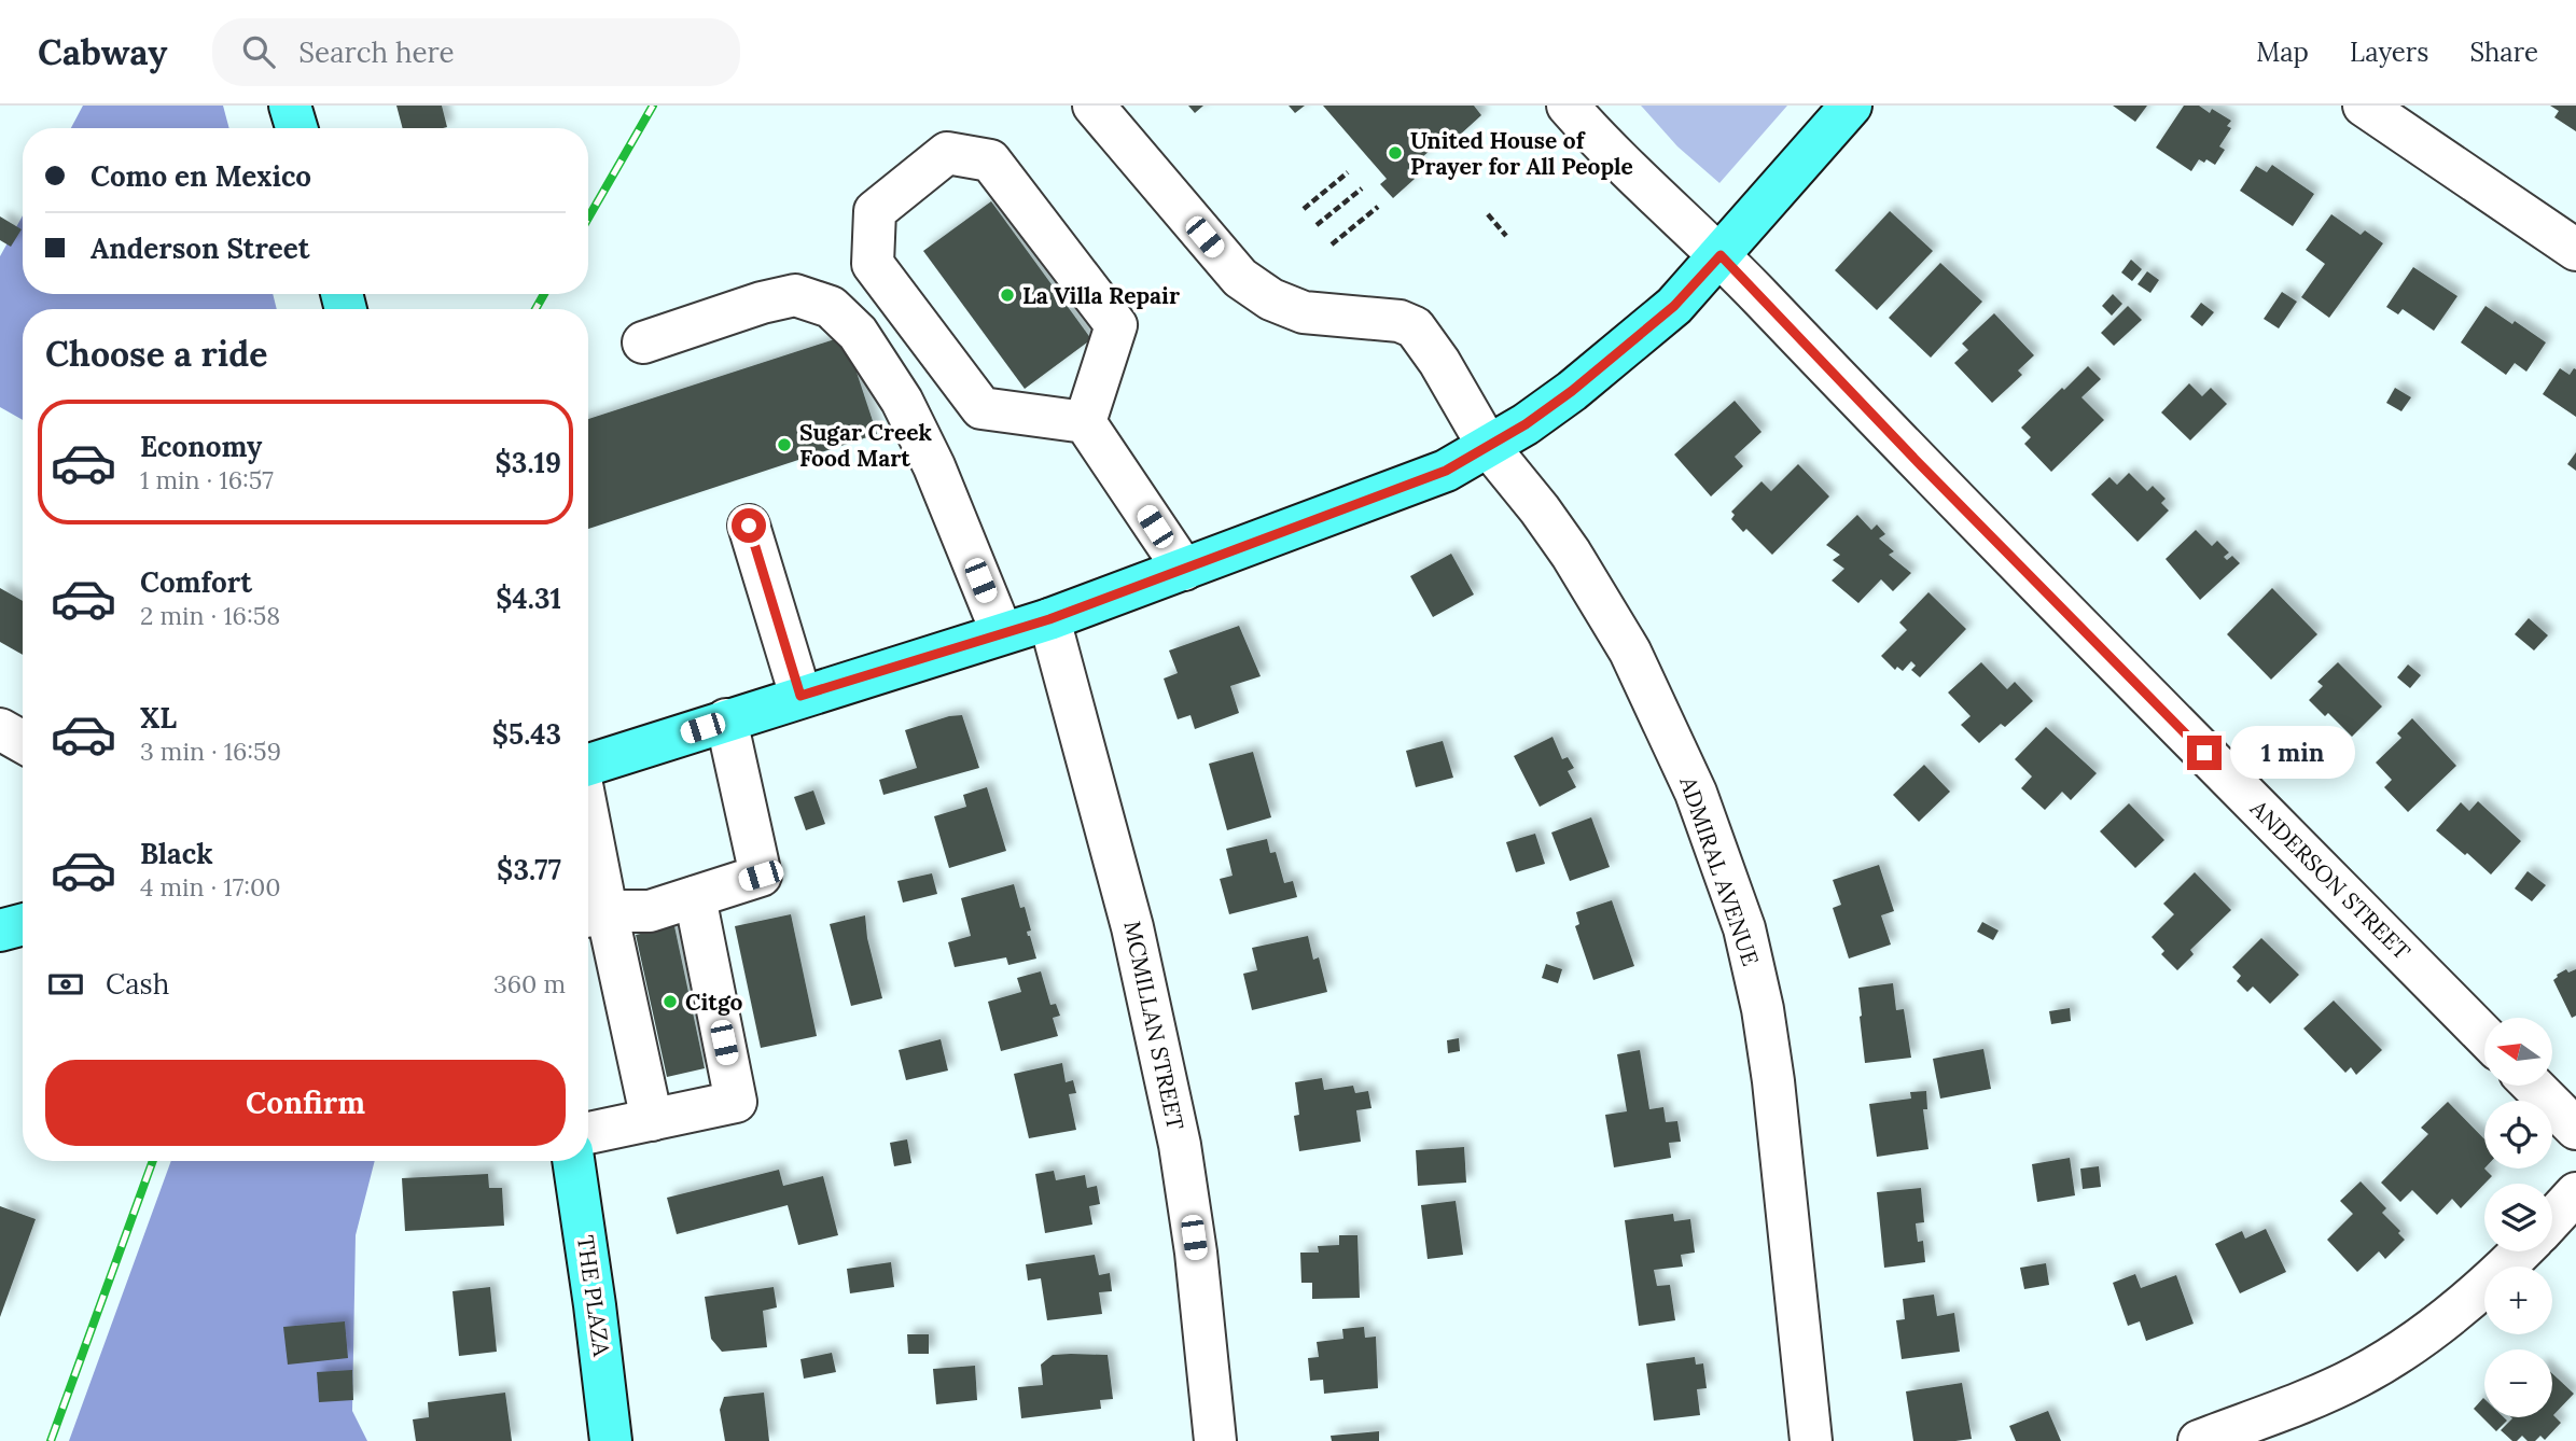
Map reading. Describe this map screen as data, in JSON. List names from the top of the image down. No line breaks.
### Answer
{"streets":{"main road":["THE PLAZA"],"street":["ADMIRAL AVENUE","ANDERSON STREET","MCMILLAN STREET"]},"places":["United House of Prayer for All People","La Villa Repair","Sugar Creek Food Mart","Citgo"],"north":"left","page":{"header":"Cabway","search":"Search here","nav":["Map","Layers","Share"],"banner":["Como en Mexico","Anderson Street"],"heading":"Choose a ride","list":[{"name":"Economy","note":"1 min · 16:57","value":"$3.19"},{"name":"Comfort","note":"2 min · 16:58","value":"$4.31"},{"name":"XL","note":"3 min · 16:59","value":"$5.43"},{"name":"Black","note":"4 min · 17:00","value":"$3.77"}],"bubble":"1 min","pay":["Cash","360 m"],"map_buttons":["+","−"],"buttons":"Confirm"}}
